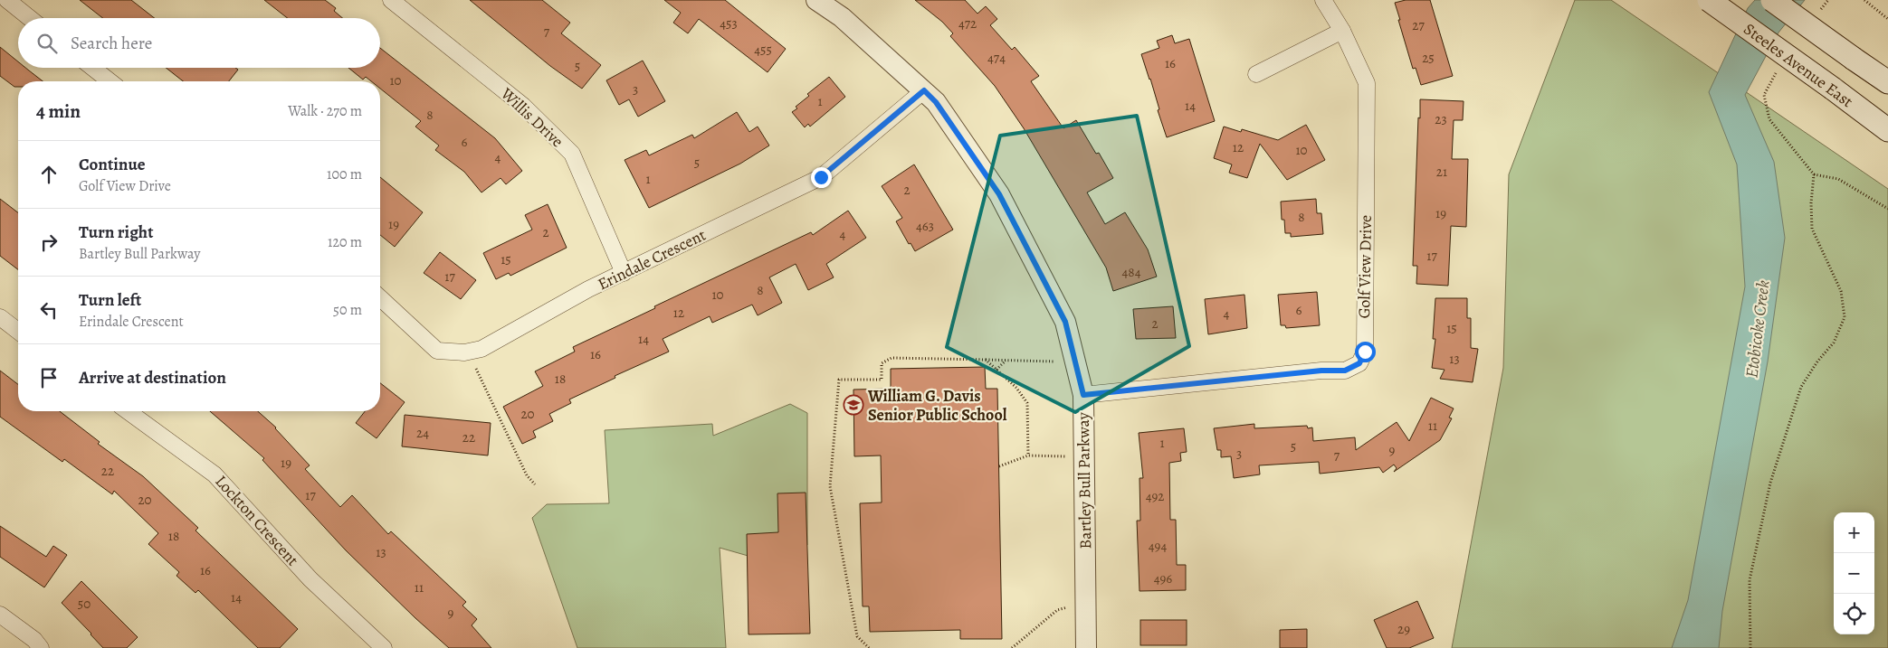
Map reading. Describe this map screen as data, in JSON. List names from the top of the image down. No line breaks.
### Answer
{"streets":{"main road":["Steeles Avenue East"],"street":["Willis Drive","Erindale Crescent","Golf View Drive","Bartley Bull Parkway","Lockton Crescent"]},"crossings":[["Willis Drive","Erindale Crescent"],["Erindale Crescent","Bartley Bull Parkway"],["Golf View Drive","Bartley Bull Parkway"]],"water":["Etobicoke Creek"],"places":{"school or university":["William G. Davis Senior Public School"]},"house_numbers":["453","472","27","7","455","474","25","16","5","10","3","1","14","8","23","6","12","10","4","5","21","1","2","19","8","19","463","2","4","17","15","484","17","8","10","6","12","4","2","15","14","16","13","18","20","11","24","22","1","5","9","3","7","19","22","17","492","20","18","494","13","16","496","11","14","50","9","29"],"page":{"search":"Search here","heading":["4 min","Walk · 270 m"],"list":[["Continue","Golf View Drive","100 m"],["Turn right","Bartley Bull Parkway","120 m"],["Turn left","Erindale Crescent","50 m"],"Arrive at destination"],"map_buttons":["+","−"]}}
